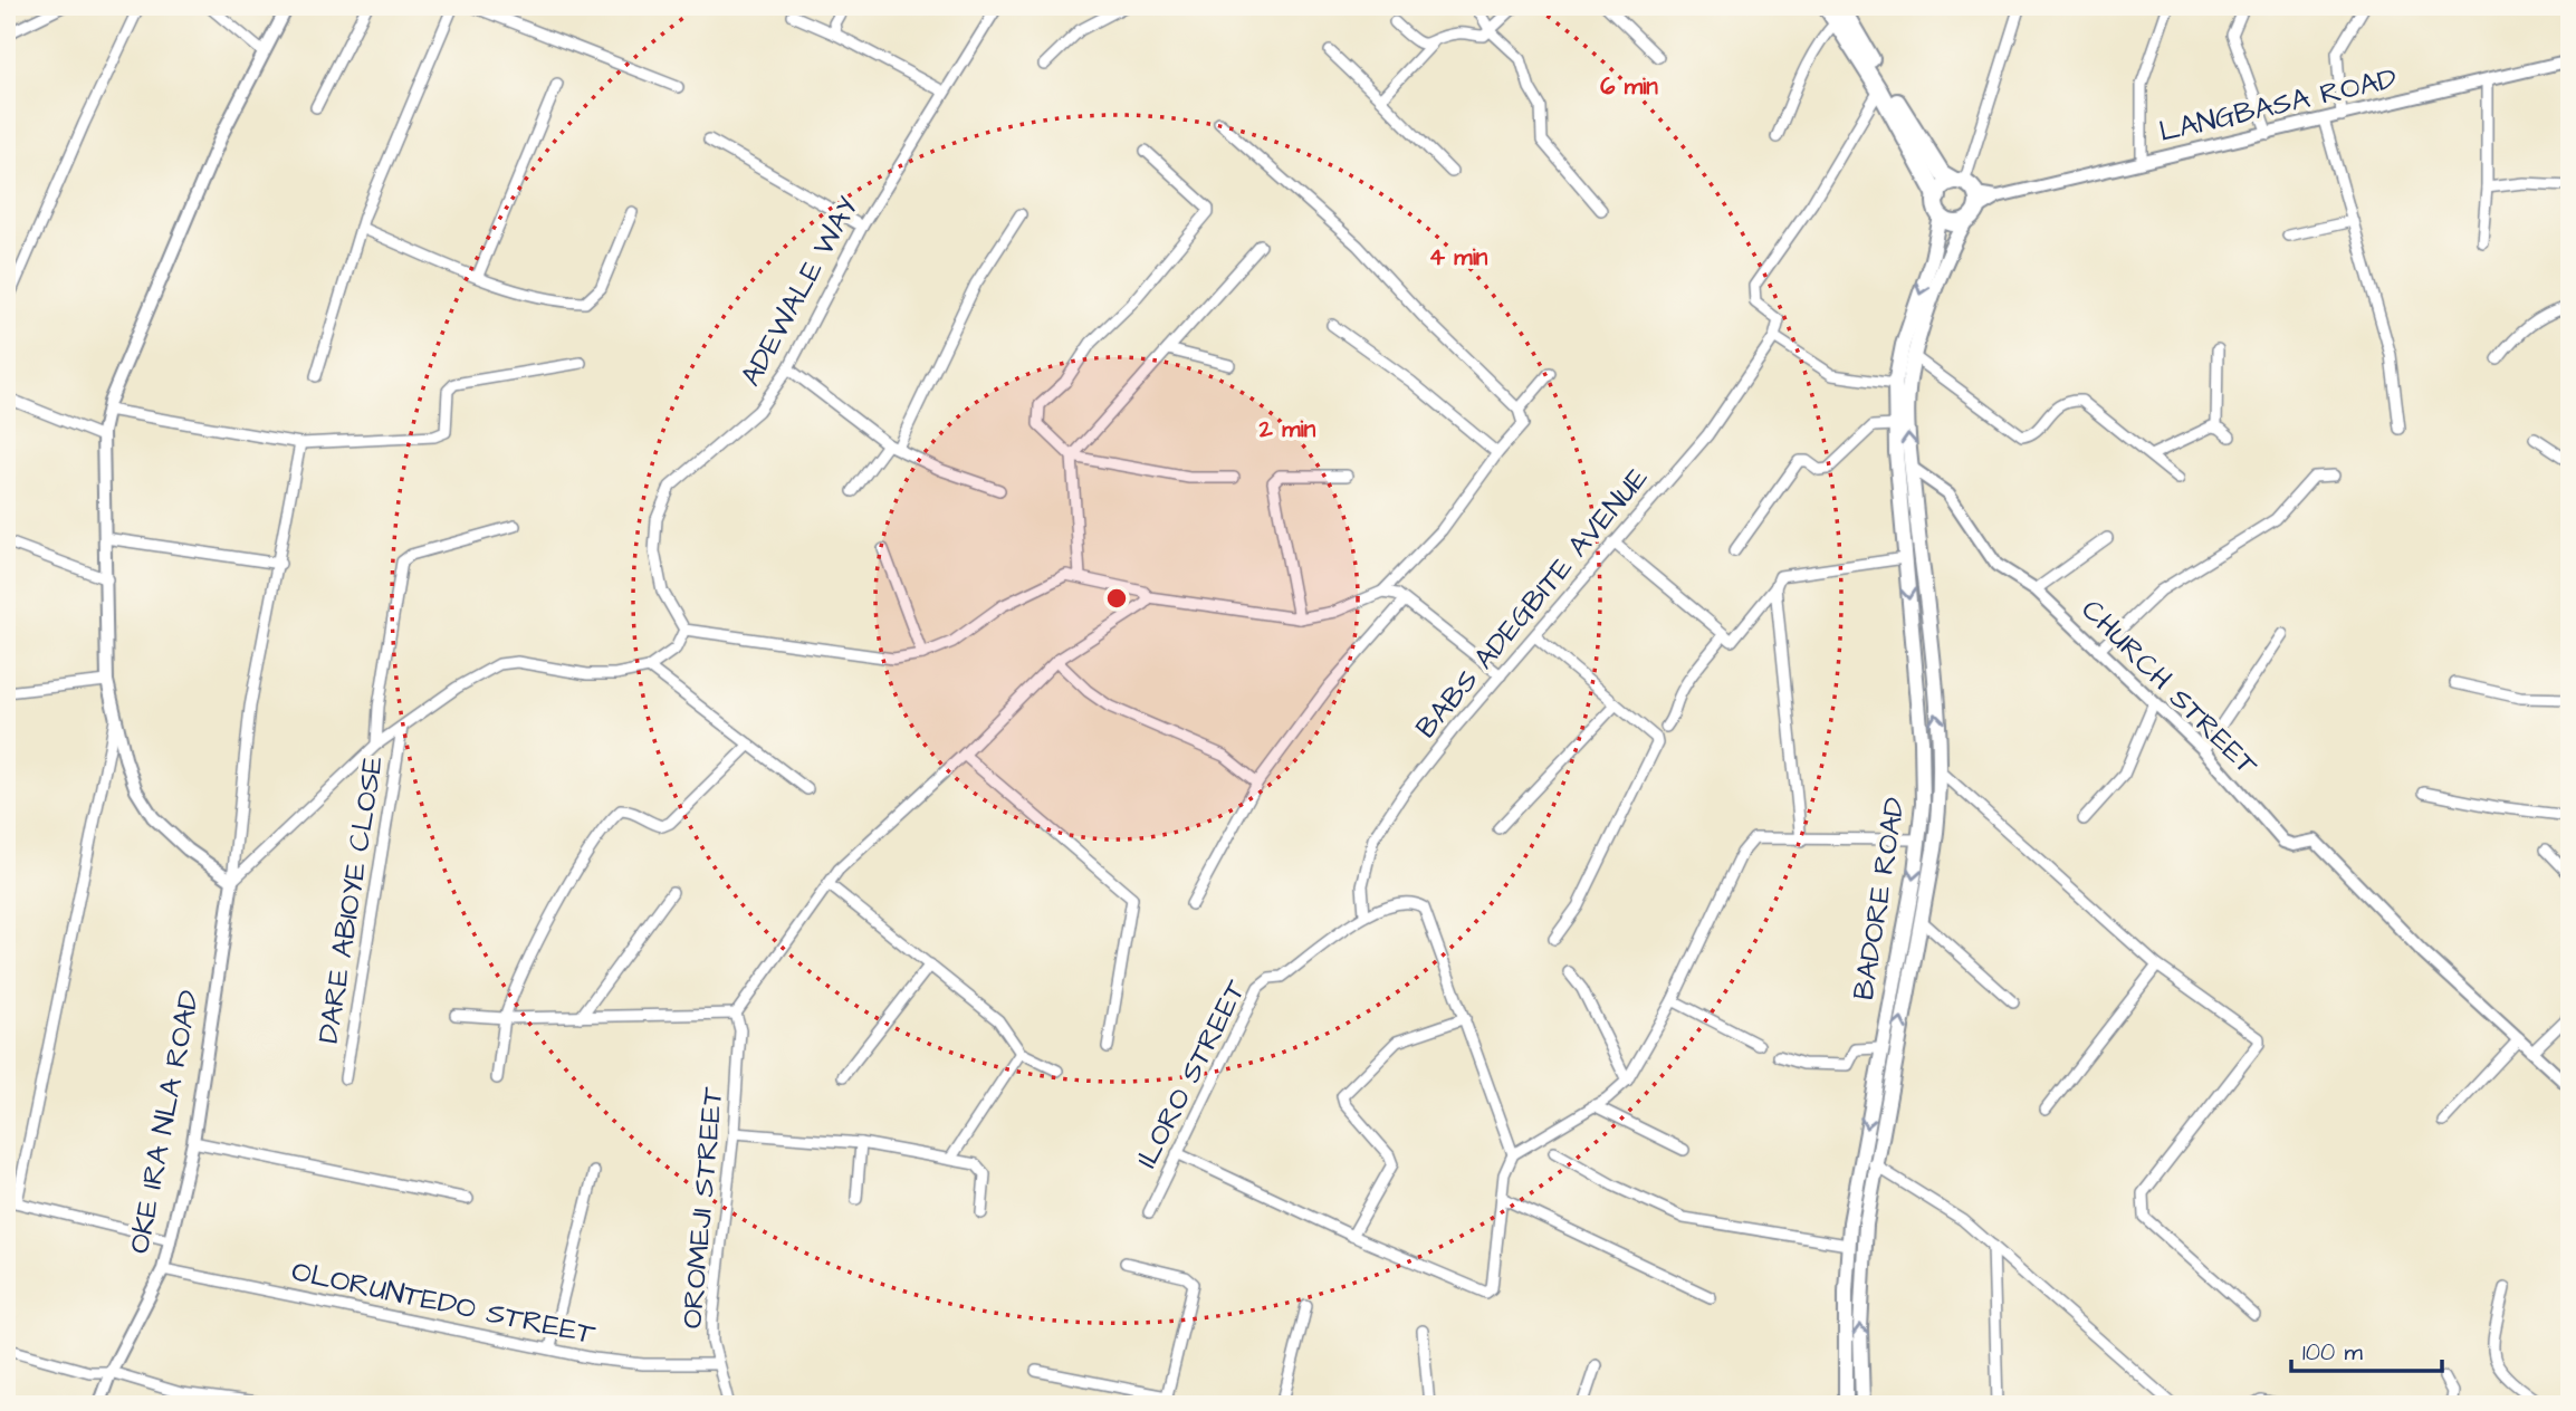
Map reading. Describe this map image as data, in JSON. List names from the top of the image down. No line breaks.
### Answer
{"streets":{"main road":["BADORE ROAD"],"street":["LANGBASA ROAD","ADEWALE WAY","BABS ADEGBITE AVENUE","CHURCH STREET","DARE ABIOYE CLOSE","ILORO STREET","OKE IRA NLA ROAD","OROMEJI STREET","OLORUNTEDO STREET"]},"crossings":[["LANGBASA ROAD","BADORE ROAD"],["BABS ADEGBITE AVENUE","ILORO STREET"],["CHURCH STREET","BADORE ROAD"],["OKE IRA NLA ROAD","OLORUNTEDO STREET"],["OROMEJI STREET","OLORUNTEDO STREET"]],"scale_bar":"100 m","rings":["6 min","4 min","2 min"]}
